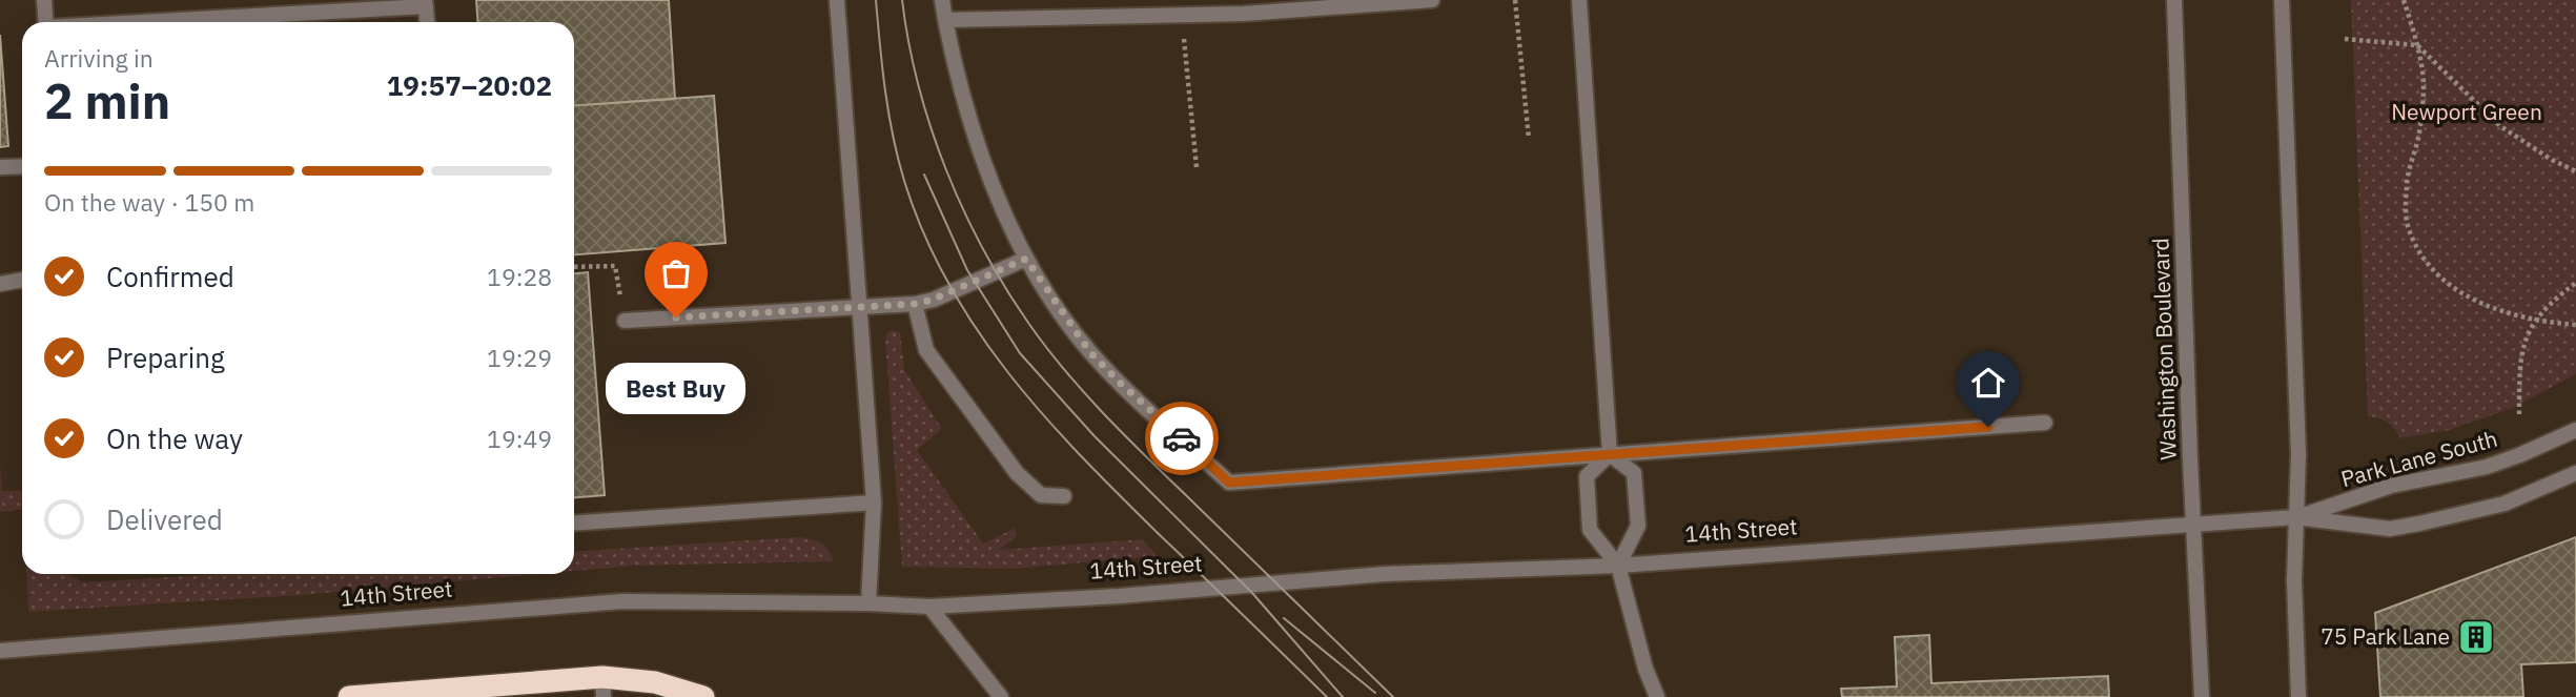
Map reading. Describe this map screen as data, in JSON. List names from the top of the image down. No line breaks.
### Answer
{"streets":{"street":["Washington Boulevard","Park Lane South","14th Street"]},"crossings":[["Washington Boulevard","14th Street"],["Park Lane South","14th Street"]],"parks":["Newport Green"],"places":{"other":["Best Buy"],"building":["75 Park Lane"]},"page":{"heading":["2 min","Arriving in","19:57–20:02"],"bar":"On the way · 150 m","list":[["Confirmed","19:28"],["Preparing","19:29"],["On the way","19:49"],"Delivered"],"bubble":"Best Buy"}}
